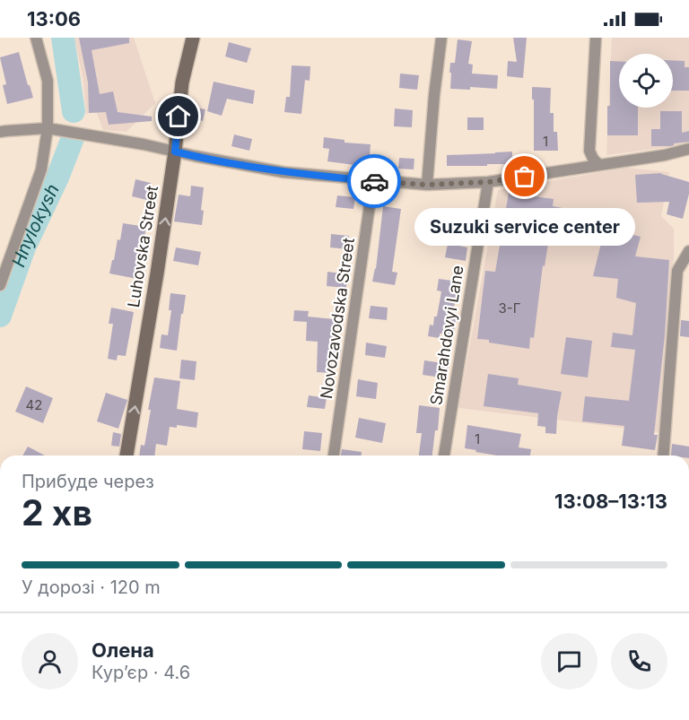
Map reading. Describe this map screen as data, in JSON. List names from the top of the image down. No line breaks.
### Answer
{"streets":{"street":["Luhovska Street","Novozavodska Street","Smarahdovyi Lane"]},"one_way":["Luhovska Street"],"water":["Hnylokysh"],"places":["Suzuki service center"],"house_numbers":["1","3-Г","42","1"],"page":{"status":"13:06","bubble":"Suzuki service center","heading":["2 хв","Прибуде через","13:08–13:13"],"panel":["Олена","Кур’єр · 4.6"],"bar":"У дорозі · 120 m"}}
